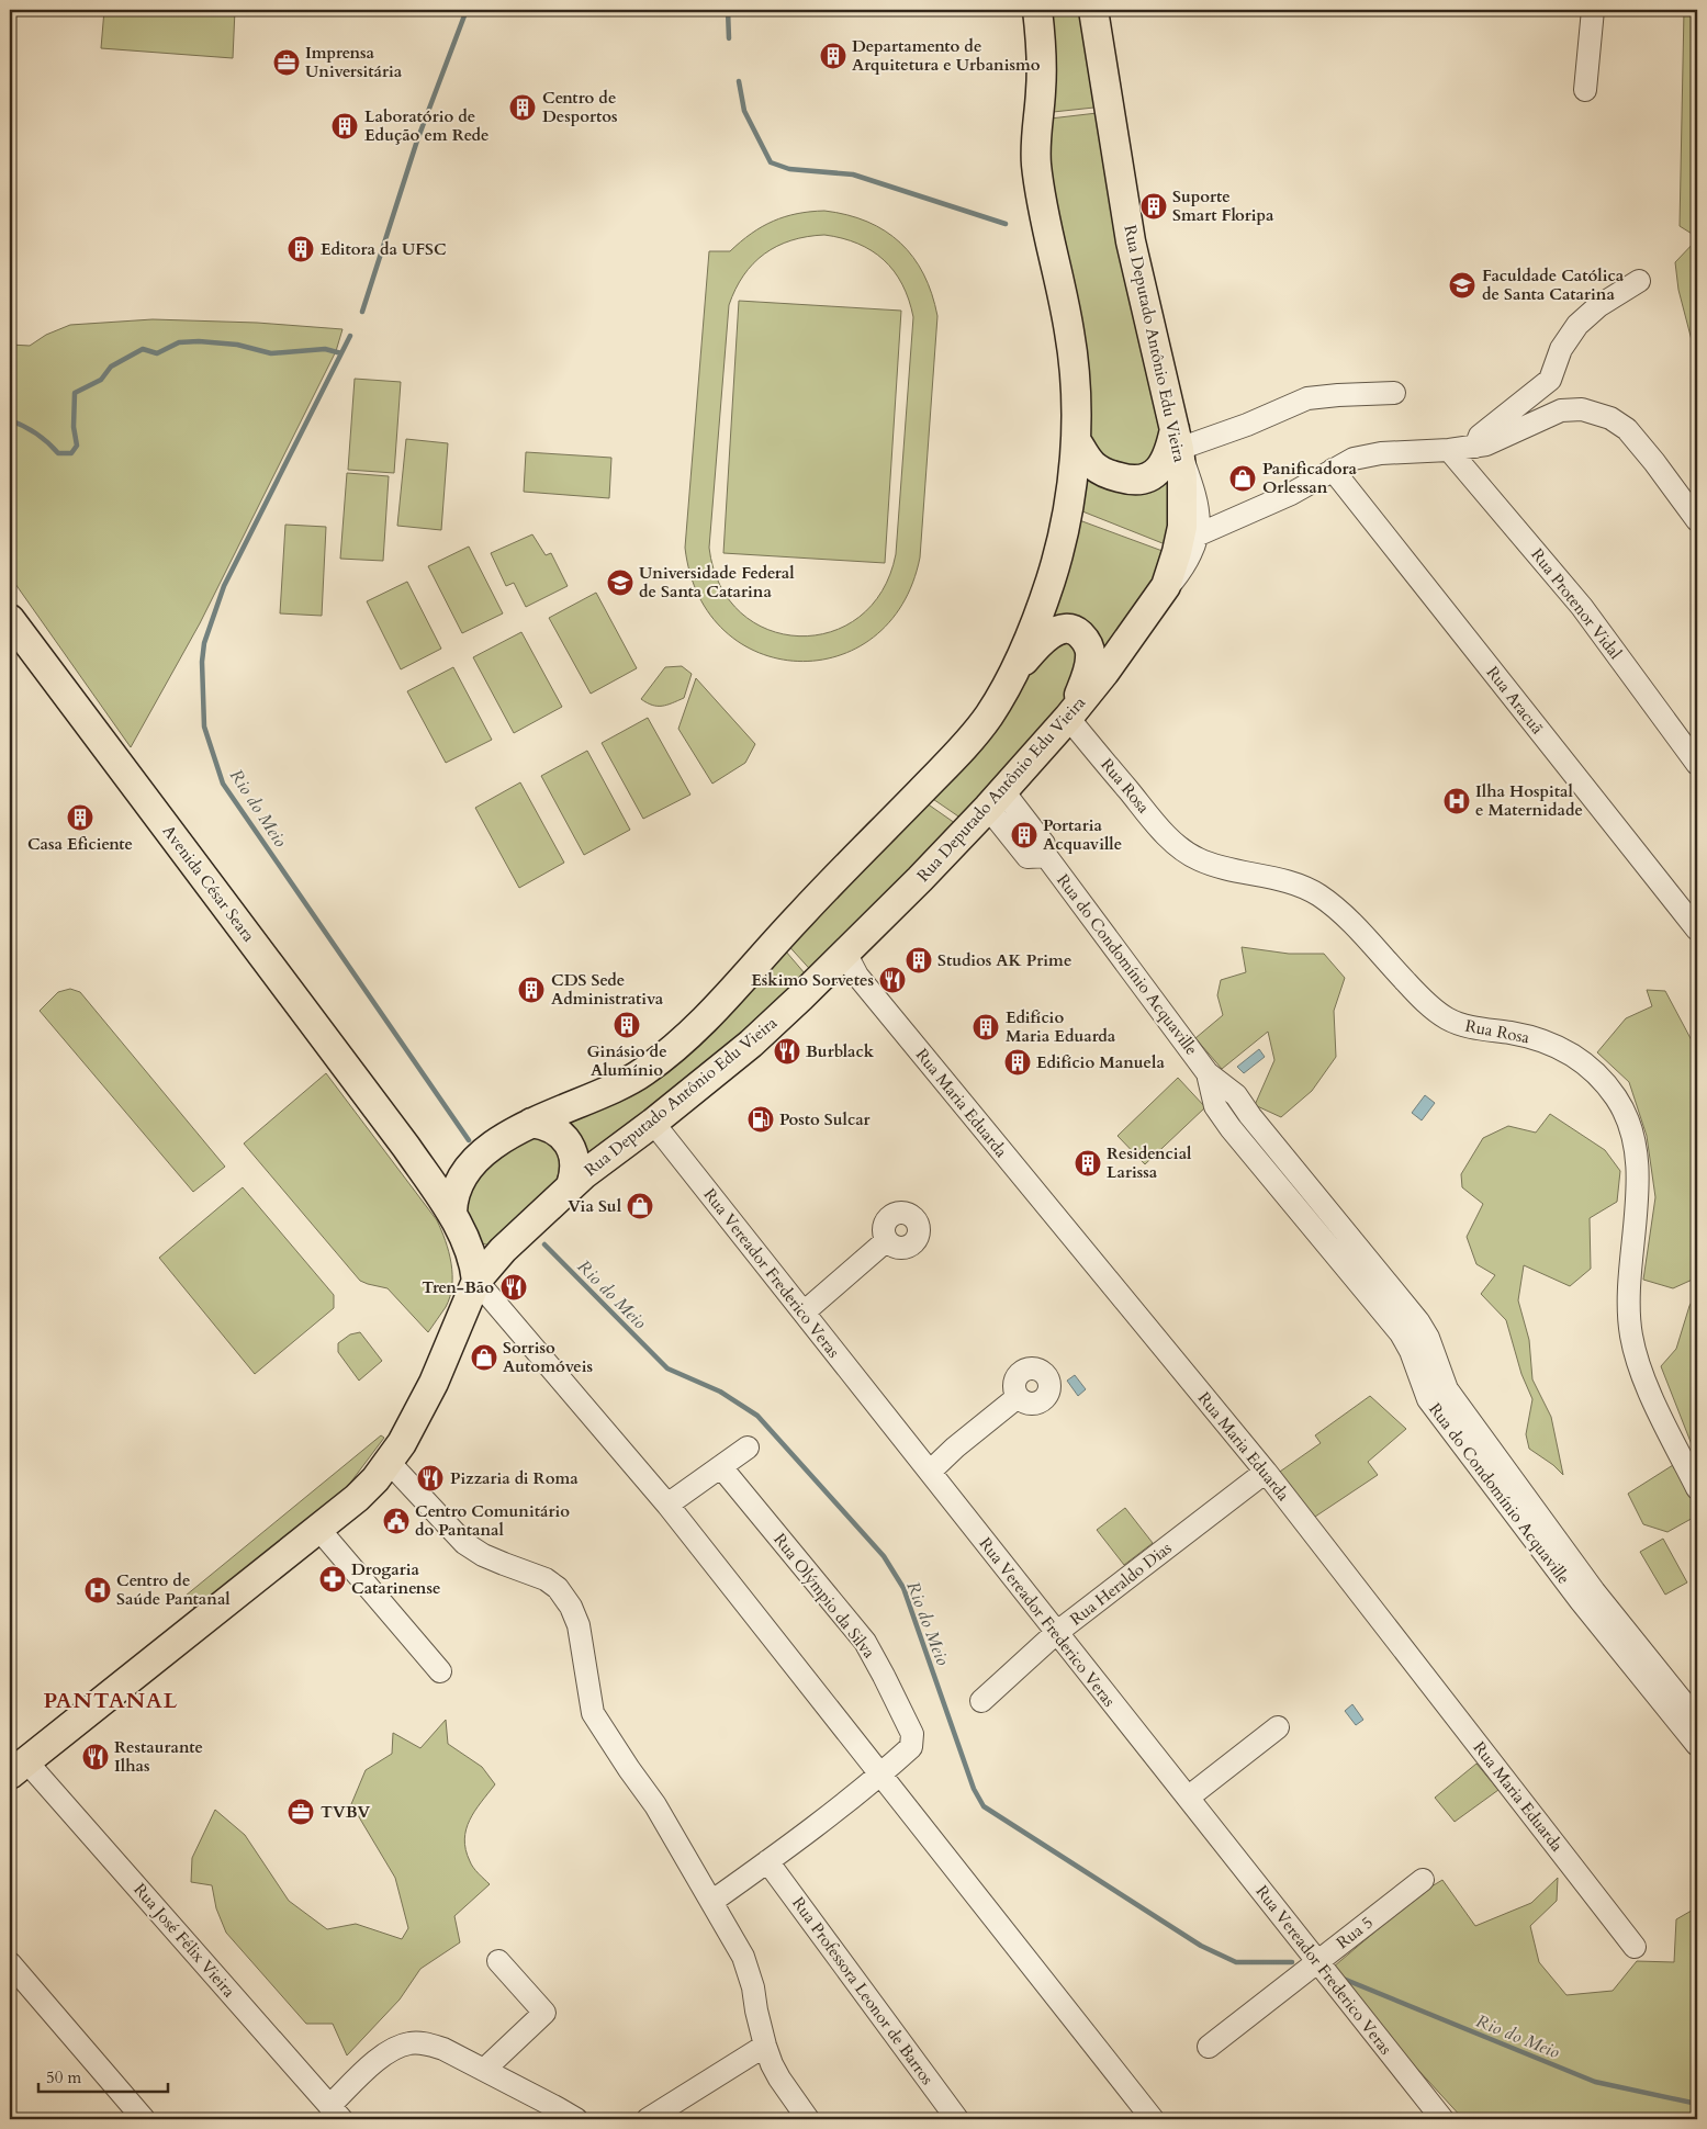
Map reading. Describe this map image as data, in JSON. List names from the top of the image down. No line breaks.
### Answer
{"streets":{"main road":["Rua Deputado Antônio Edu Vieira","Avenida César Seara"],"street":["Rua Protenor Vidal","Rua Aracuã","Rua Rosa","Rua do Condomínio Acquaville","Rua Maria Eduarda","Rua Vereador Frederico Veras","Rua Heraldo Dias","Rua Olýmpio da Silva","Rua 5","Rua José Félix Vieira","Rua Professora Leonor de Barros"]},"crossings":[["Rua Deputado Antônio Edu Vieira","Rua Rosa"],["Rua Deputado Antônio Edu Vieira","Avenida César Seara"],["Rua Deputado Antônio Edu Vieira","Rua do Condomínio Acquaville"],["Rua Deputado Antônio Edu Vieira","Rua Maria Eduarda"],["Rua Deputado Antônio Edu Vieira","Rua Vereador Frederico Veras"],["Rua Maria Eduarda","Rua Heraldo Dias"],["Rua Vereador Frederico Veras","Rua Heraldo Dias"],["Rua Vereador Frederico Veras","Rua 5"]],"districts":["PANTANAL"],"water":["Rio do Meio"],"places":{"building":["Departamento de Arquitetura e Urbanismo","Centro de Desportos","Laboratório de Edução em Rede","Suporte Smart Floripa","Editora da UFSC","Casa Eficiente","Portaria Acquaville","Studios AK Prime","CDS Sede Administrativa","Ginásio de Alumínio","Edifício Maria Eduarda","Edifício Manuela","Residencial Larissa"],"office":["Imprensa Universitária","TVBV"],"school or university":["Faculdade Católica de Santa Catarina","Universidade Federal de Santa Catarina"],"shop":["Panificadora Orlessan","Via Sul","Sorriso Automóveis"],"hospital":["Ilha Hospital e Maternidade","Centro de Saúde Pantanal"],"restaurant":["Eskimo Sorvetes","Burblack","Tren-Bão","Pizzaria di Roma","Restaurante Ilhas"],"fuel station":["Posto Sulcar"],"public building":["Centro Comunitário do Pantanal"],"pharmacy":["Drogaria Catarinense"]},"scale_bar":"50 m"}
